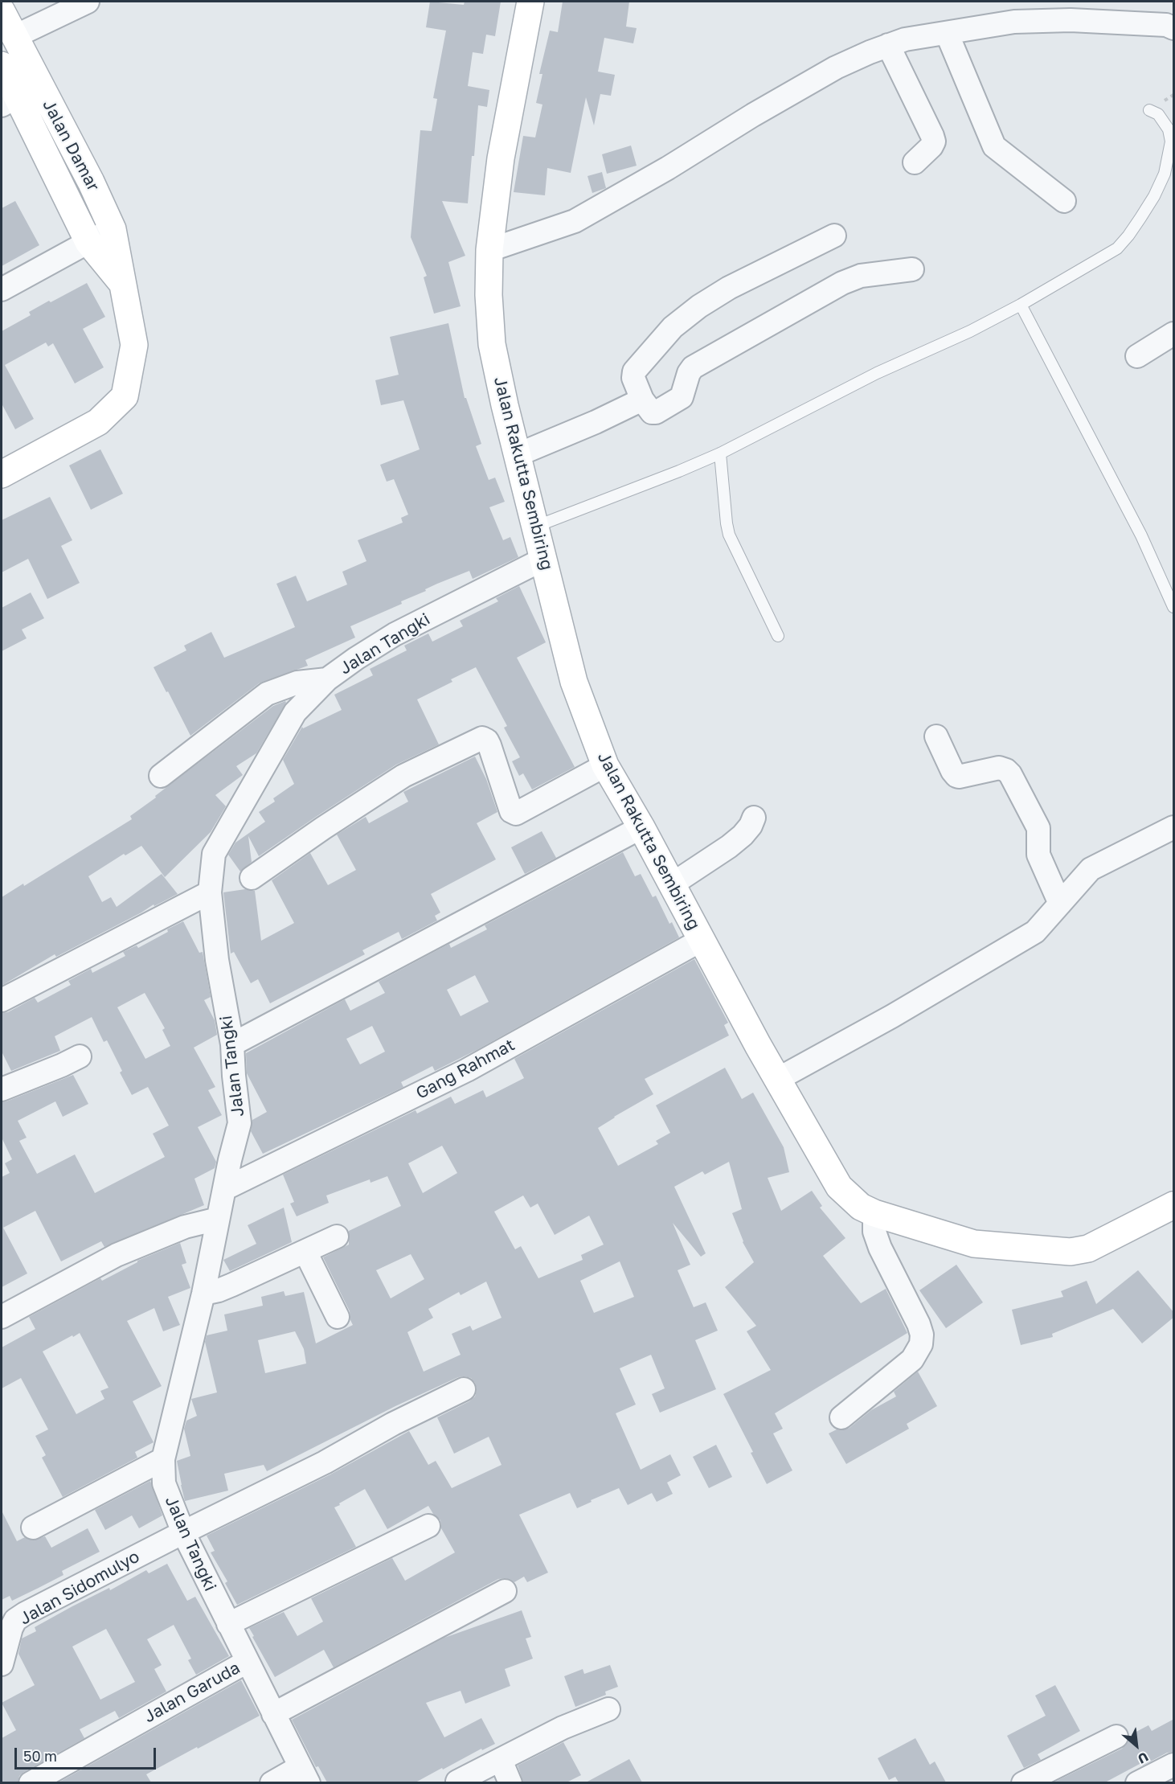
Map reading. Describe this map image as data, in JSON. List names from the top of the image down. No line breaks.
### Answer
{"streets":{"main road":["Jalan Damar","Jalan Rakutta Sembiring"],"street":["Jalan Tangki","Gang Rahmat","Jalan Sidomulyo","Jalan Garuda"]},"crossings":[["Jalan Rakutta Sembiring","Jalan Tangki"],["Jalan Rakutta Sembiring","Gang Rahmat"],["Jalan Tangki","Gang Rahmat"],["Jalan Tangki","Jalan Sidomulyo"],["Jalan Tangki","Jalan Garuda"]],"scale_bar":"50 m","north":"bottom right"}
